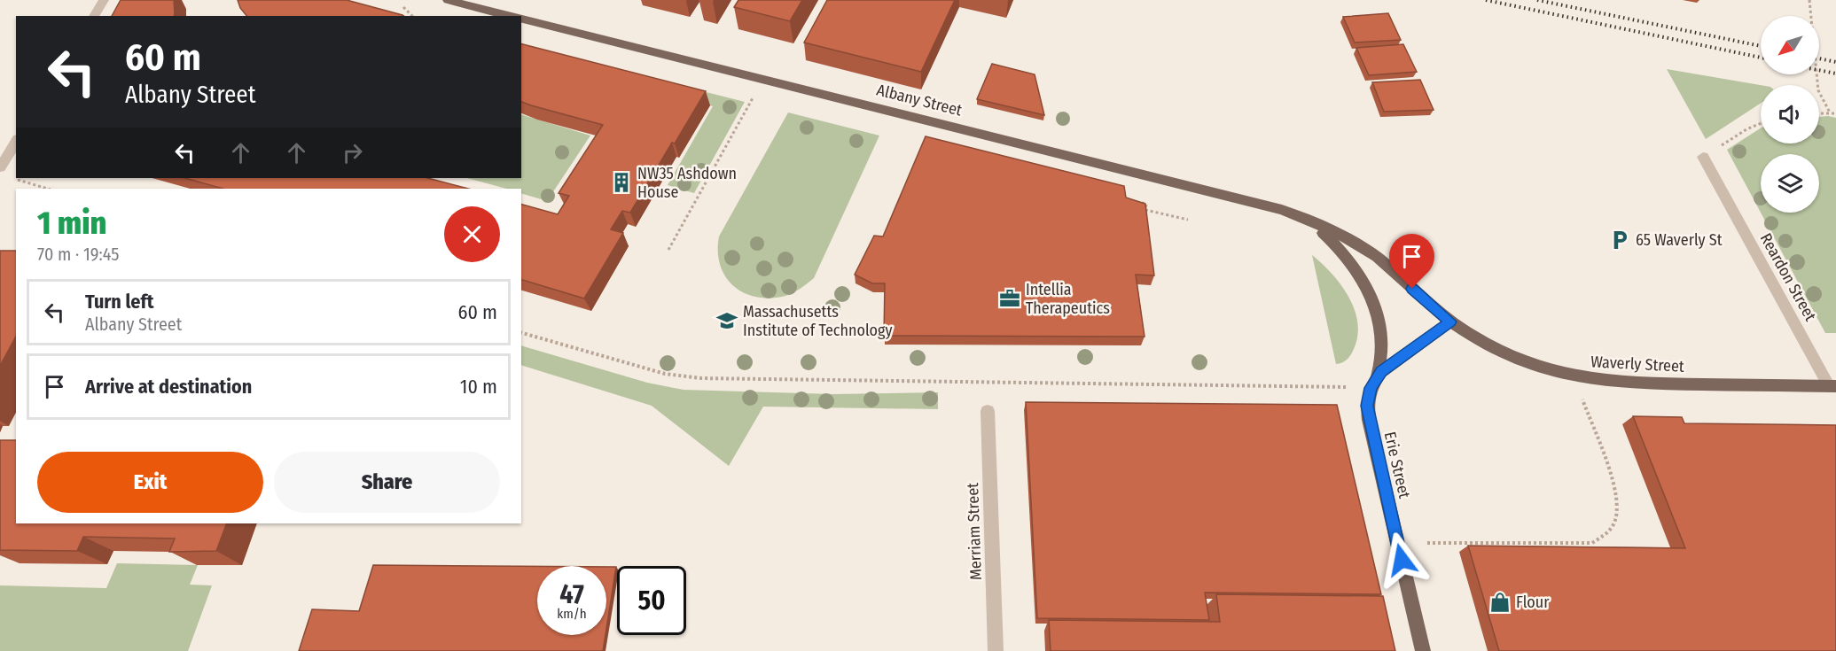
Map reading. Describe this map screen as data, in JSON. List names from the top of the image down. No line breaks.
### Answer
{"streets":{"main road":["Albany Street","Waverly Street","Erie Street"],"street":["Reardon Street","Merriam Street"]},"crossings":[["Albany Street","Waverly Street"],["Albany Street","Erie Street"],["Reardon Street","Waverly Street"]],"places":{"building":["NW35 Ashdown House"],"parking":["65 Waverly St"],"office":["Intellia Therapeutics"],"school or university":["Massachusetts Institute of Technology"],"shop":["Flour"]},"north":"bottom left","page":{"turn":["60 m","Albany Street"],"heading":["1 min","70 m · 19:45"],"list":[{"name":"Turn left","note":"Albany Street","value":"60 m"},{"name":"Arrive at destination","value":"10 m"}],"buttons":["Exit","Share"],"speed":"47 km/h","limit":"50"}}
